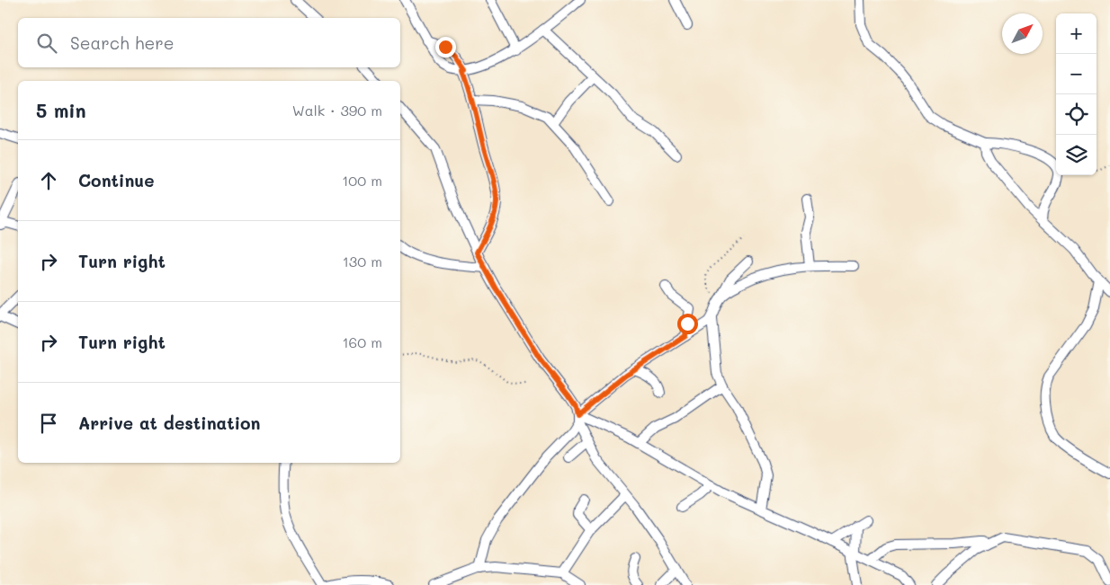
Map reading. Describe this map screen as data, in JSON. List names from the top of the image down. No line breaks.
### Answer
{"north":"top right","page":{"map_buttons":["+","−"],"search":"Search here","heading":["5 min","Walk · 390 m"],"list":[["Continue","100 m"],["Turn right","130 m"],["Turn right","160 m"],"Arrive at destination"]}}
